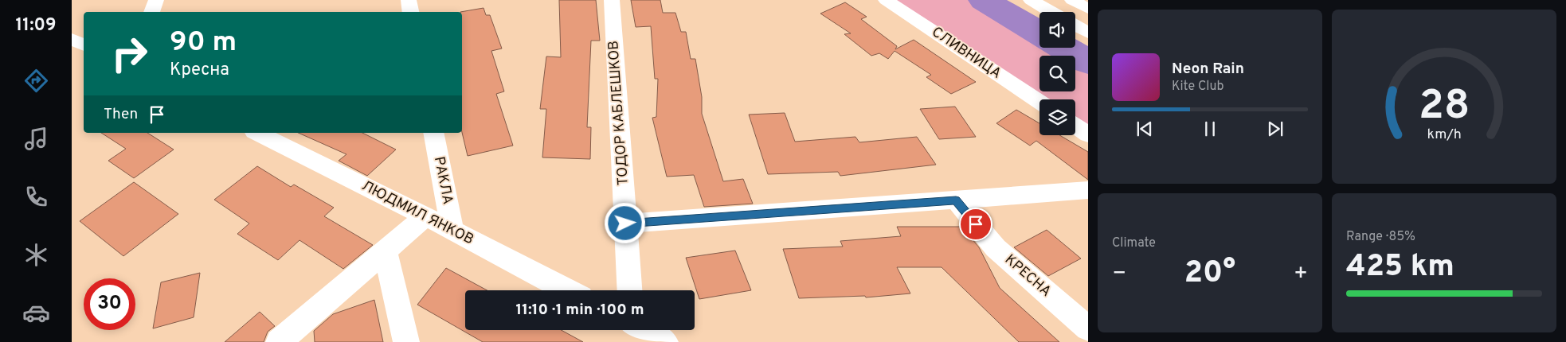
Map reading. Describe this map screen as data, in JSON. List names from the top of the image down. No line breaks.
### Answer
{"streets":{"street":["СЛИВНИЦА","ТОДОР КАБЛЕШКОВ","РАКЛА","ЛЮДМИЛ ЯНКОВ","КРЕСНА"]},"crossings":[["РАКЛА","ЛЮДМИЛ ЯНКОВ"]],"page":{"tabs":"11:09","turn":["90 m","Кресна"],"song":["Neon Rain","Kite Club"],"then":"Then","tile":["Climate",["Range · 85%","425 km"]],"heat":["−","20°","+"],"limit":"30","trip":"11:10 · 1 min · 100 m","gauge":["28","km/h"]}}
